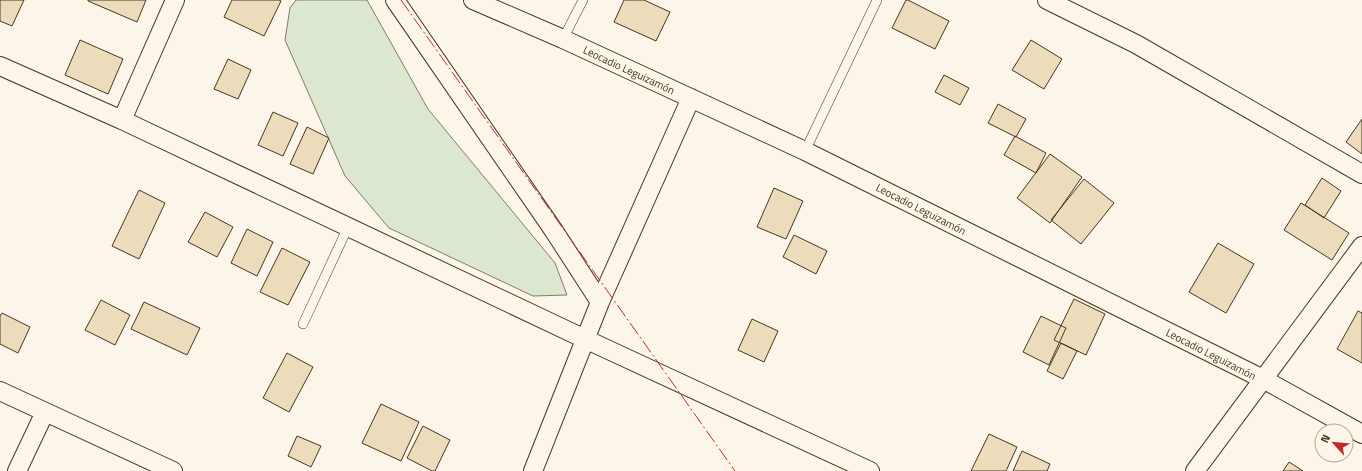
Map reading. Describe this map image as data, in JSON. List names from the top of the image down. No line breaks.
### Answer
{"streets":{"street":["Leocadio Leguizamón"]},"north":"top left"}
